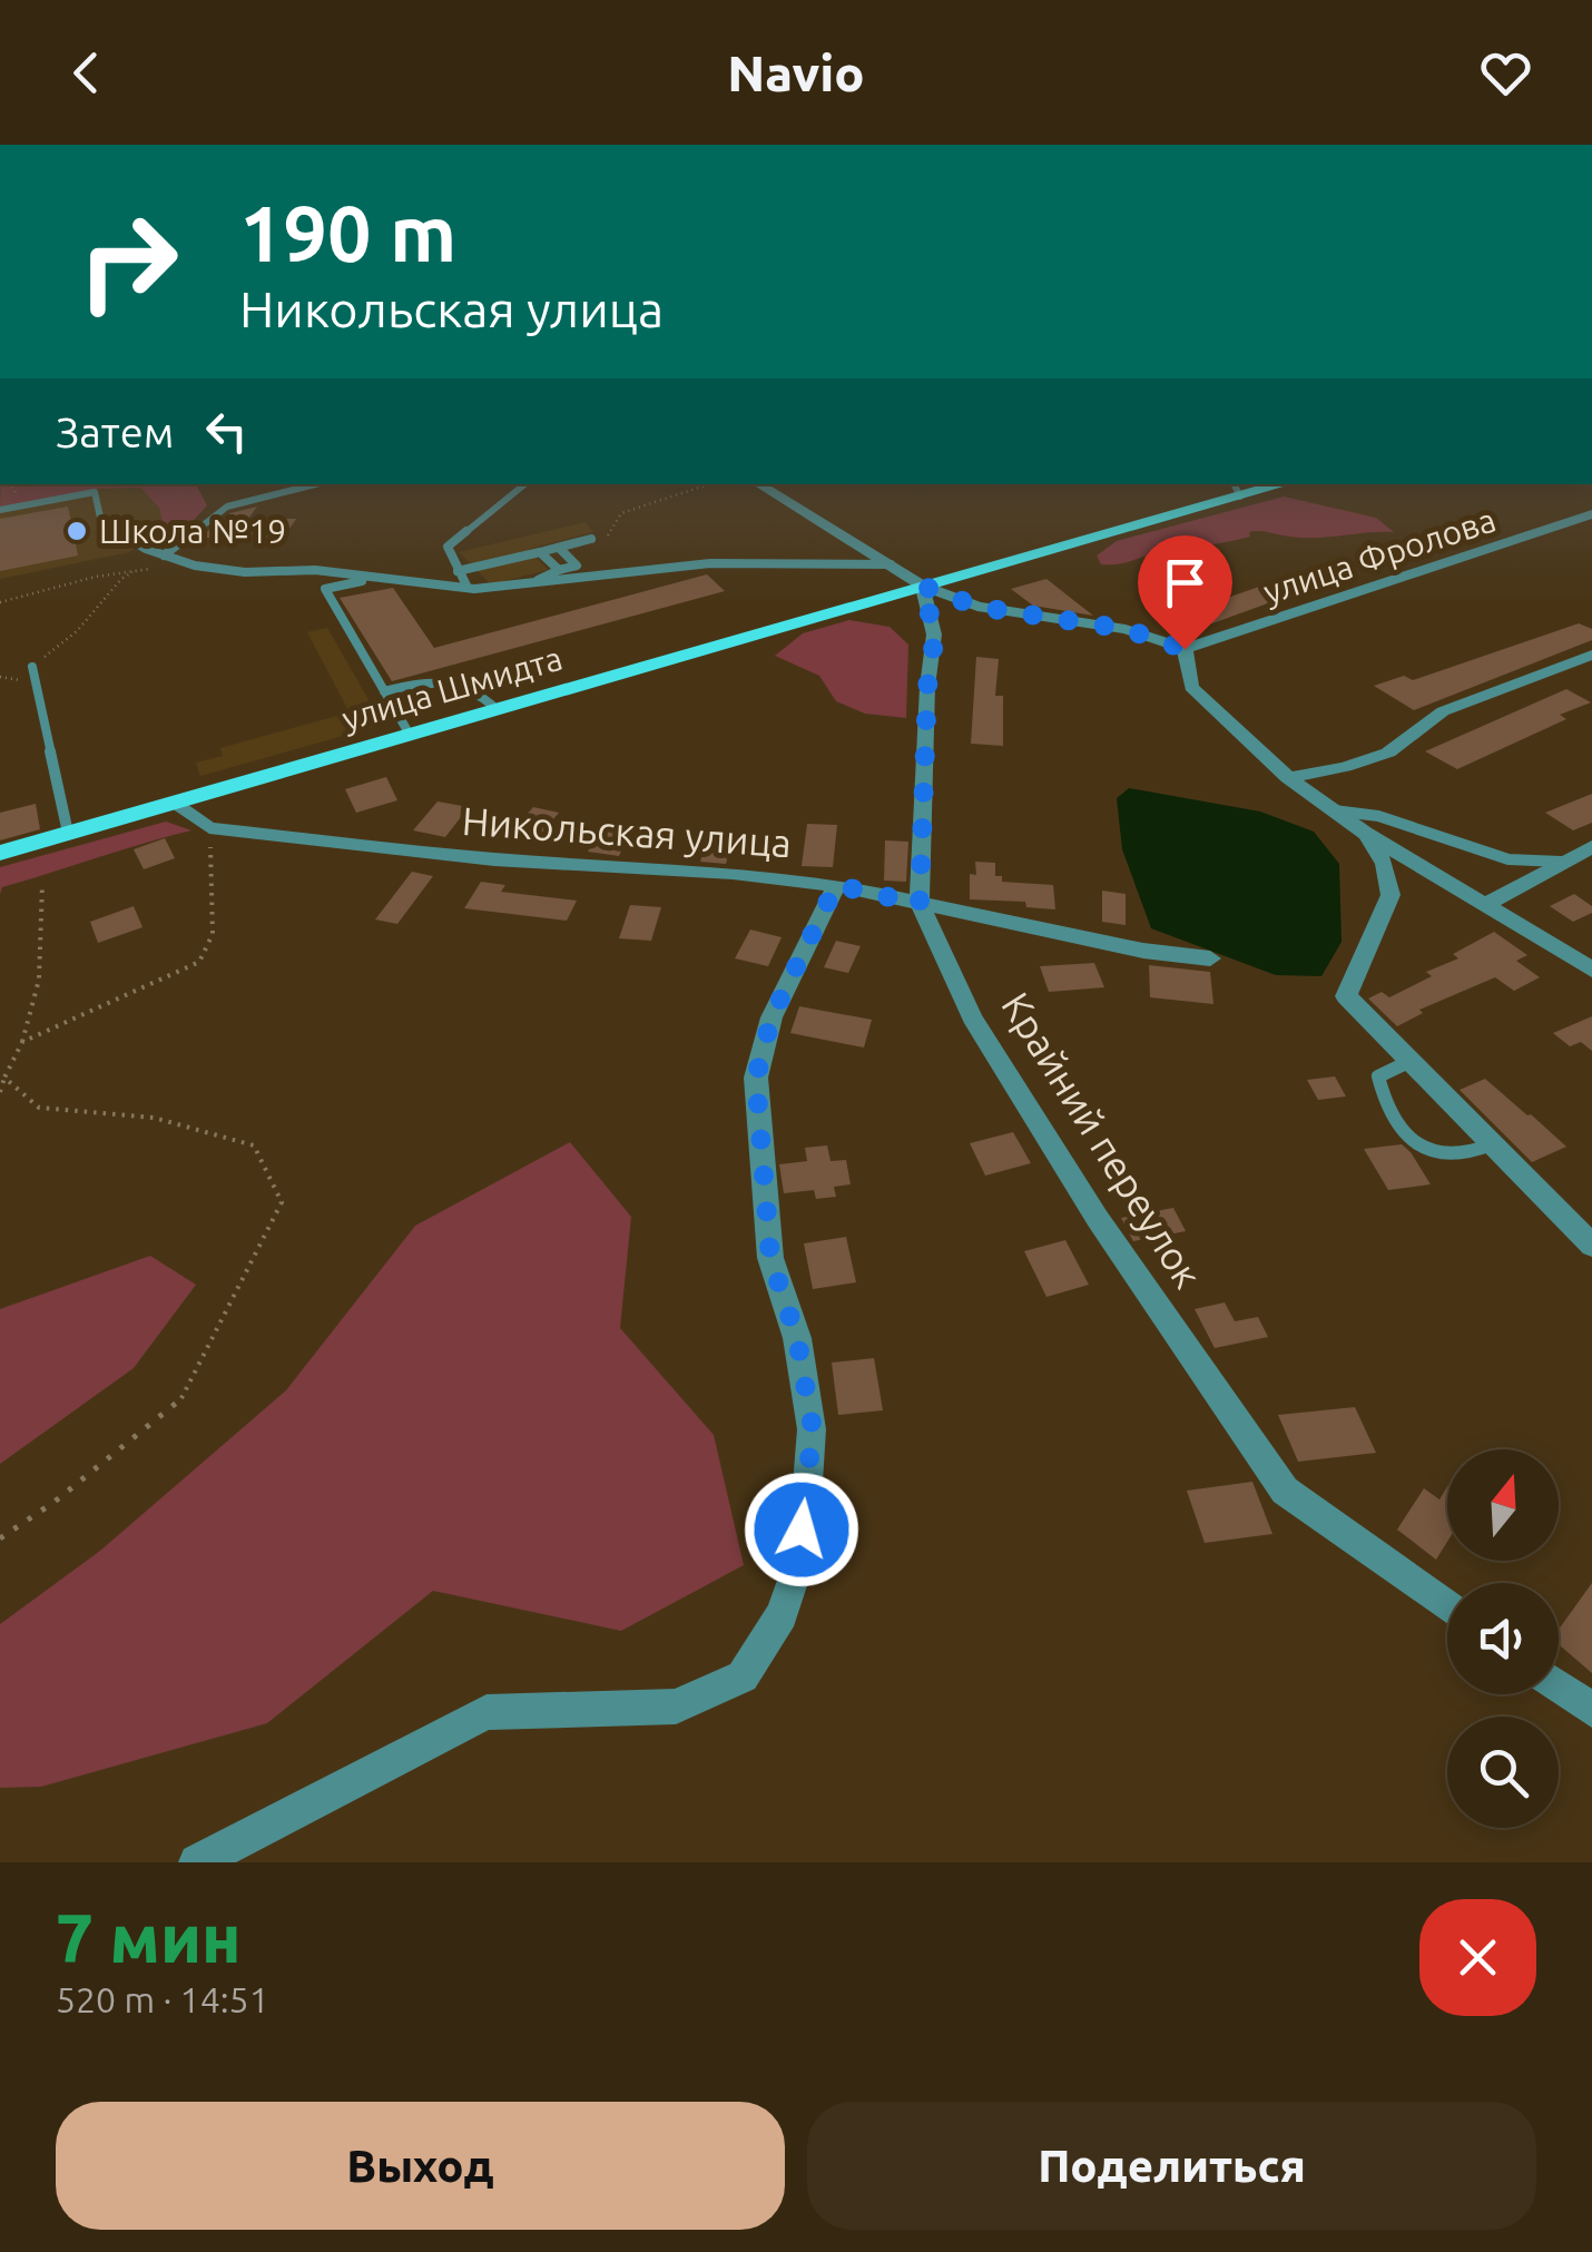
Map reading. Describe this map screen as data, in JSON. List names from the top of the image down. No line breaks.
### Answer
{"streets":{"main road":["улица Шмидта"],"street":["улица Фролова","Никольская улица","Крайний переулок"]},"crossings":[["улица Шмидта","Никольская улица"],["улица Шмидта","Крайний переулок"],["Никольская улица","Крайний переулок"]],"places":["Школа №19"],"north":"top","page":{"header":"Navio","turn":["190 m","Никольская улица"],"then":"Затем","heading":["7 мин","520 m · 14:51"],"buttons":["Выход","Поделиться"]}}
